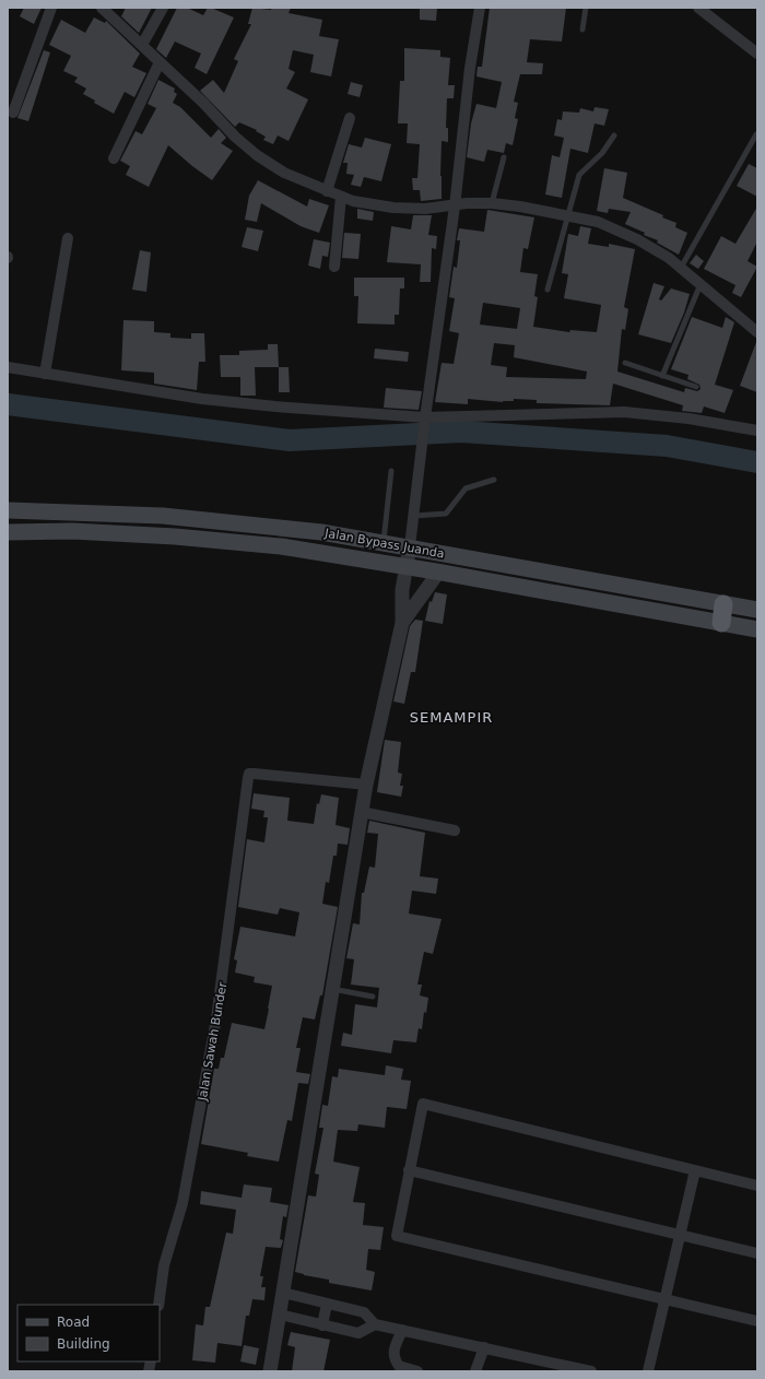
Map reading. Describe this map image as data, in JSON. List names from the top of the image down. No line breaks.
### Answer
{"streets":{"main road":["Jalan Bypass Juanda"],"street":["Jalan Sawah Bunder"]},"districts":["SEMAMPIR"],"legend":["Road","Building"]}
